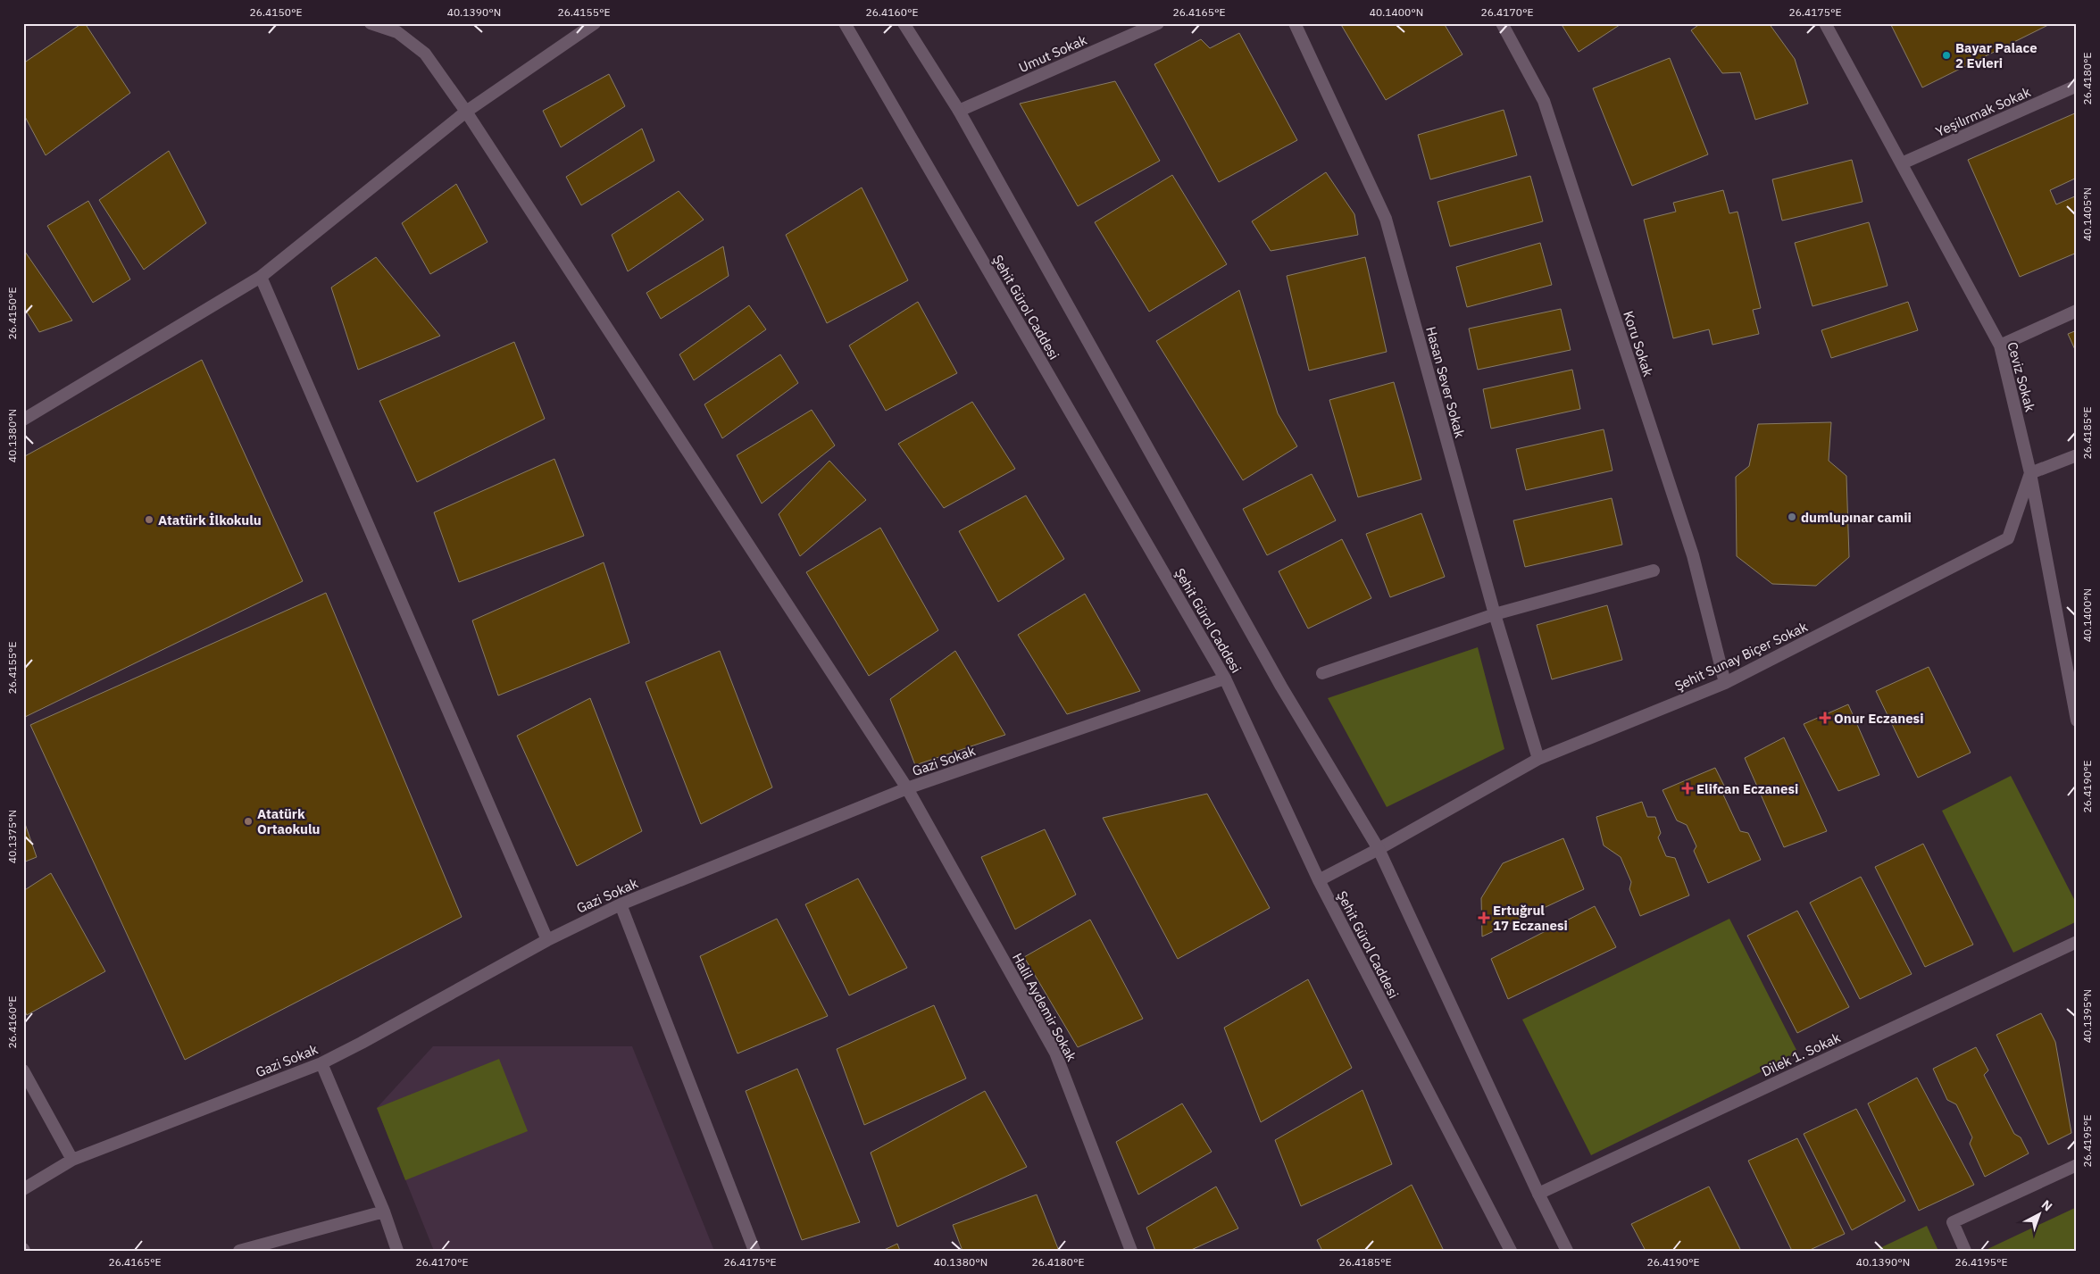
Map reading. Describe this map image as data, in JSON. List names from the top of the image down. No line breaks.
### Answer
{"streets":{"street":["Umut Sokak","Yeşilırmak Sokak","Şehit Gürol Caddesi","Koru Sokak","Ceviz Sokak","Hasan Sever Sokak","Şehit Sunay Biçer Sokak","Gazi Sokak","Halil Aydemir Sokak","Dilek 1. Sokak"]},"crossings":[["Yeşilırmak Sokak","Ceviz Sokak"],["Şehit Gürol Caddesi","Şehit Sunay Biçer Sokak"],["Şehit Gürol Caddesi","Gazi Sokak"],["Koru Sokak","Şehit Sunay Biçer Sokak"],["Ceviz Sokak","Şehit Sunay Biçer Sokak"],["Hasan Sever Sokak","Şehit Sunay Biçer Sokak"],["Gazi Sokak","Halil Aydemir Sokak"]],"places":{"other":["Bayar Palace 2 Evleri","dumlupınar camii","Atatürk İlkokulu","Atatürk Ortaokulu"],"health":["Onur Eczanesi","Elifcan Eczanesi","Ertuğrul 17 Eczanesi"]},"north":"top right","coordinates":["26.4150°E","40.1390°N","26.4155°E","26.4160°E","26.4165°E","40.1400°N","26.4170°E","26.4175°E","26.4180°E","40.1405°N","26.4185°E","40.1380°N","26.4190°E","40.1375°N","40.1395°N","26.4195°E"]}
